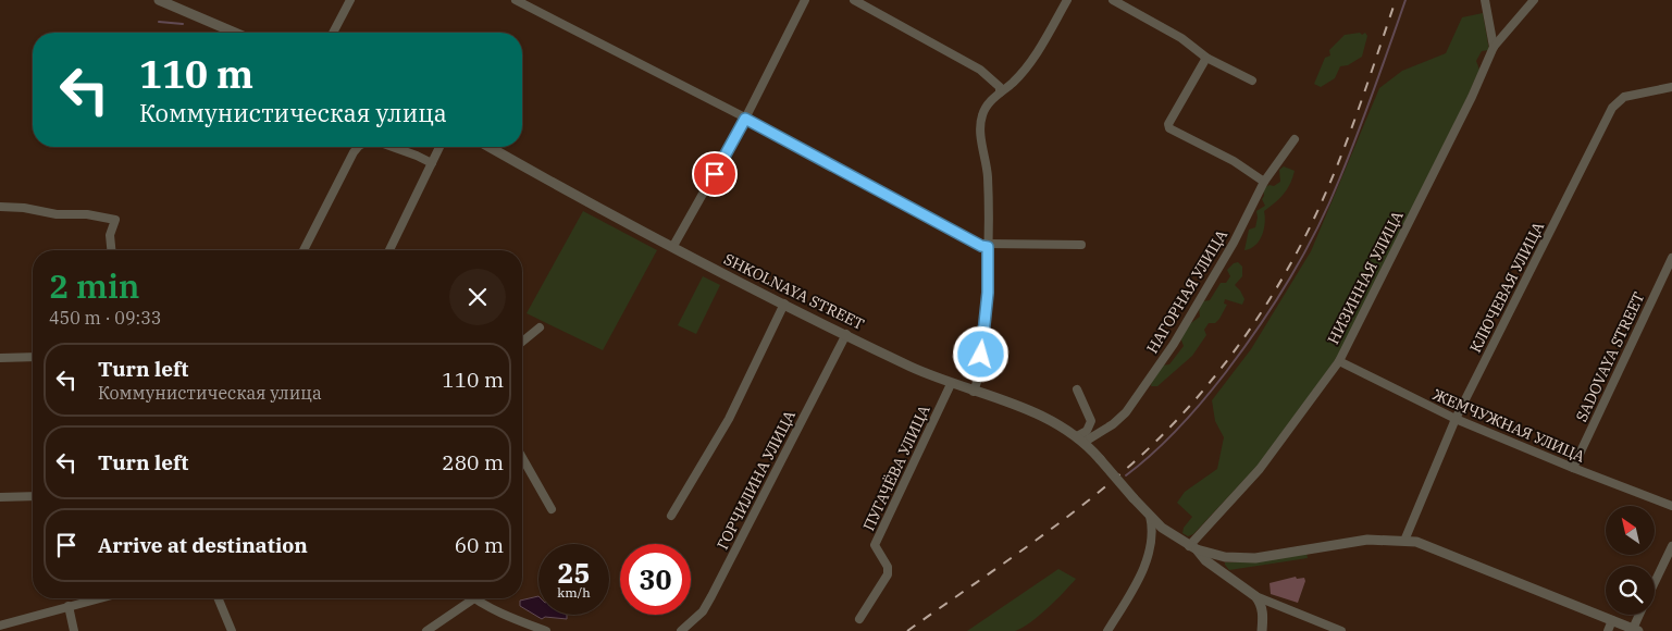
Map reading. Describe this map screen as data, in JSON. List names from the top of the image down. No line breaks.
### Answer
{"streets":{"street":["НИЗИННАЯ УЛИЦА","КЛЮЧЕВАЯ УЛИЦА","SHKOLNAYA STREET","НАГОРНАЯ УЛИЦА","SADOVAYA STREET","ЖЕМЧУЖНАЯ УЛИЦА","ПУГАЧЁВА УЛИЦА","ГОРЧИЛИНА УЛИЦА"]},"crossings":[["НИЗИННАЯ УЛИЦА","SHKOLNAYA STREET"],["НИЗИННАЯ УЛИЦА","ЖЕМЧУЖНАЯ УЛИЦА"],["КЛЮЧЕВАЯ УЛИЦА","ЖЕМЧУЖНАЯ УЛИЦА"],["SHKOLNAYA STREET","НАГОРНАЯ УЛИЦА"],["SHKOLNAYA STREET","ПУГАЧЁВА УЛИЦА"],["SHKOLNAYA STREET","ГОРЧИЛИНА УЛИЦА"],["SADOVAYA STREET","ЖЕМЧУЖНАЯ УЛИЦА"]],"north":"top left","page":{"turn":["110 m","Коммунистическая улица"],"heading":["2 min","450 m · 09:33"],"list":[{"name":"Turn left","note":"Коммунистическая улица","value":"110 m"},{"name":"Turn left","value":"280 m"},{"name":"Arrive at destination","value":"60 m"}],"speed":"25 km/h","limit":"30"}}
